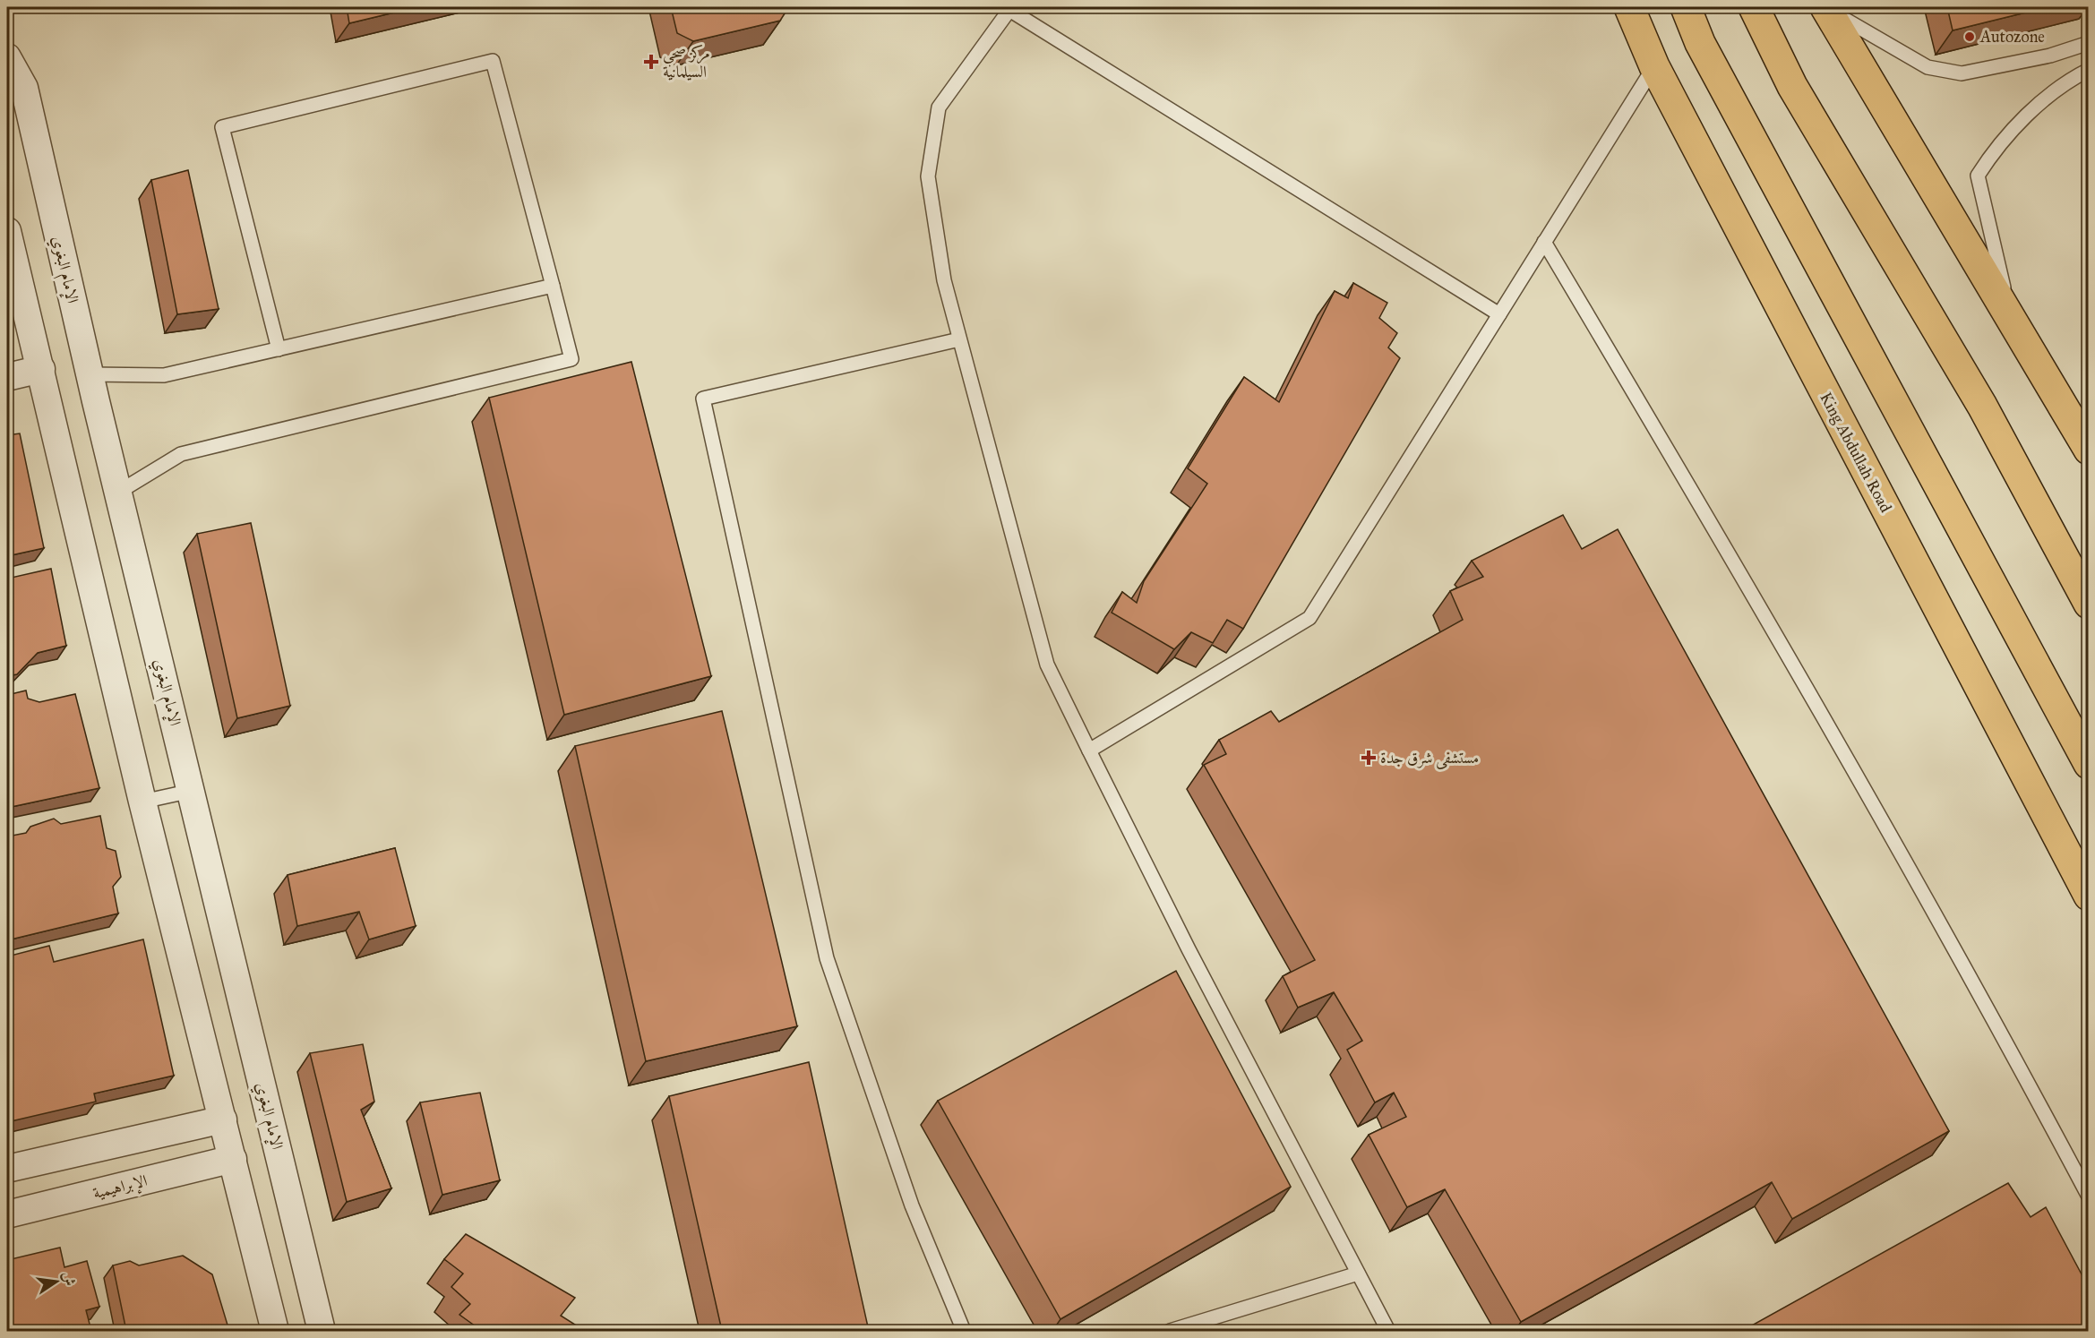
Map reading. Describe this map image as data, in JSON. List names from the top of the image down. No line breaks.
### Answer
{"streets":{"main road":["King Abdullah Road"],"street":["الإمام البغوي","الإبراهيمية"]},"places":{"other":["Autozone"],"health":["مركز صحي السيلمانية","مستشفى شرق جدة"]},"north":"right"}
